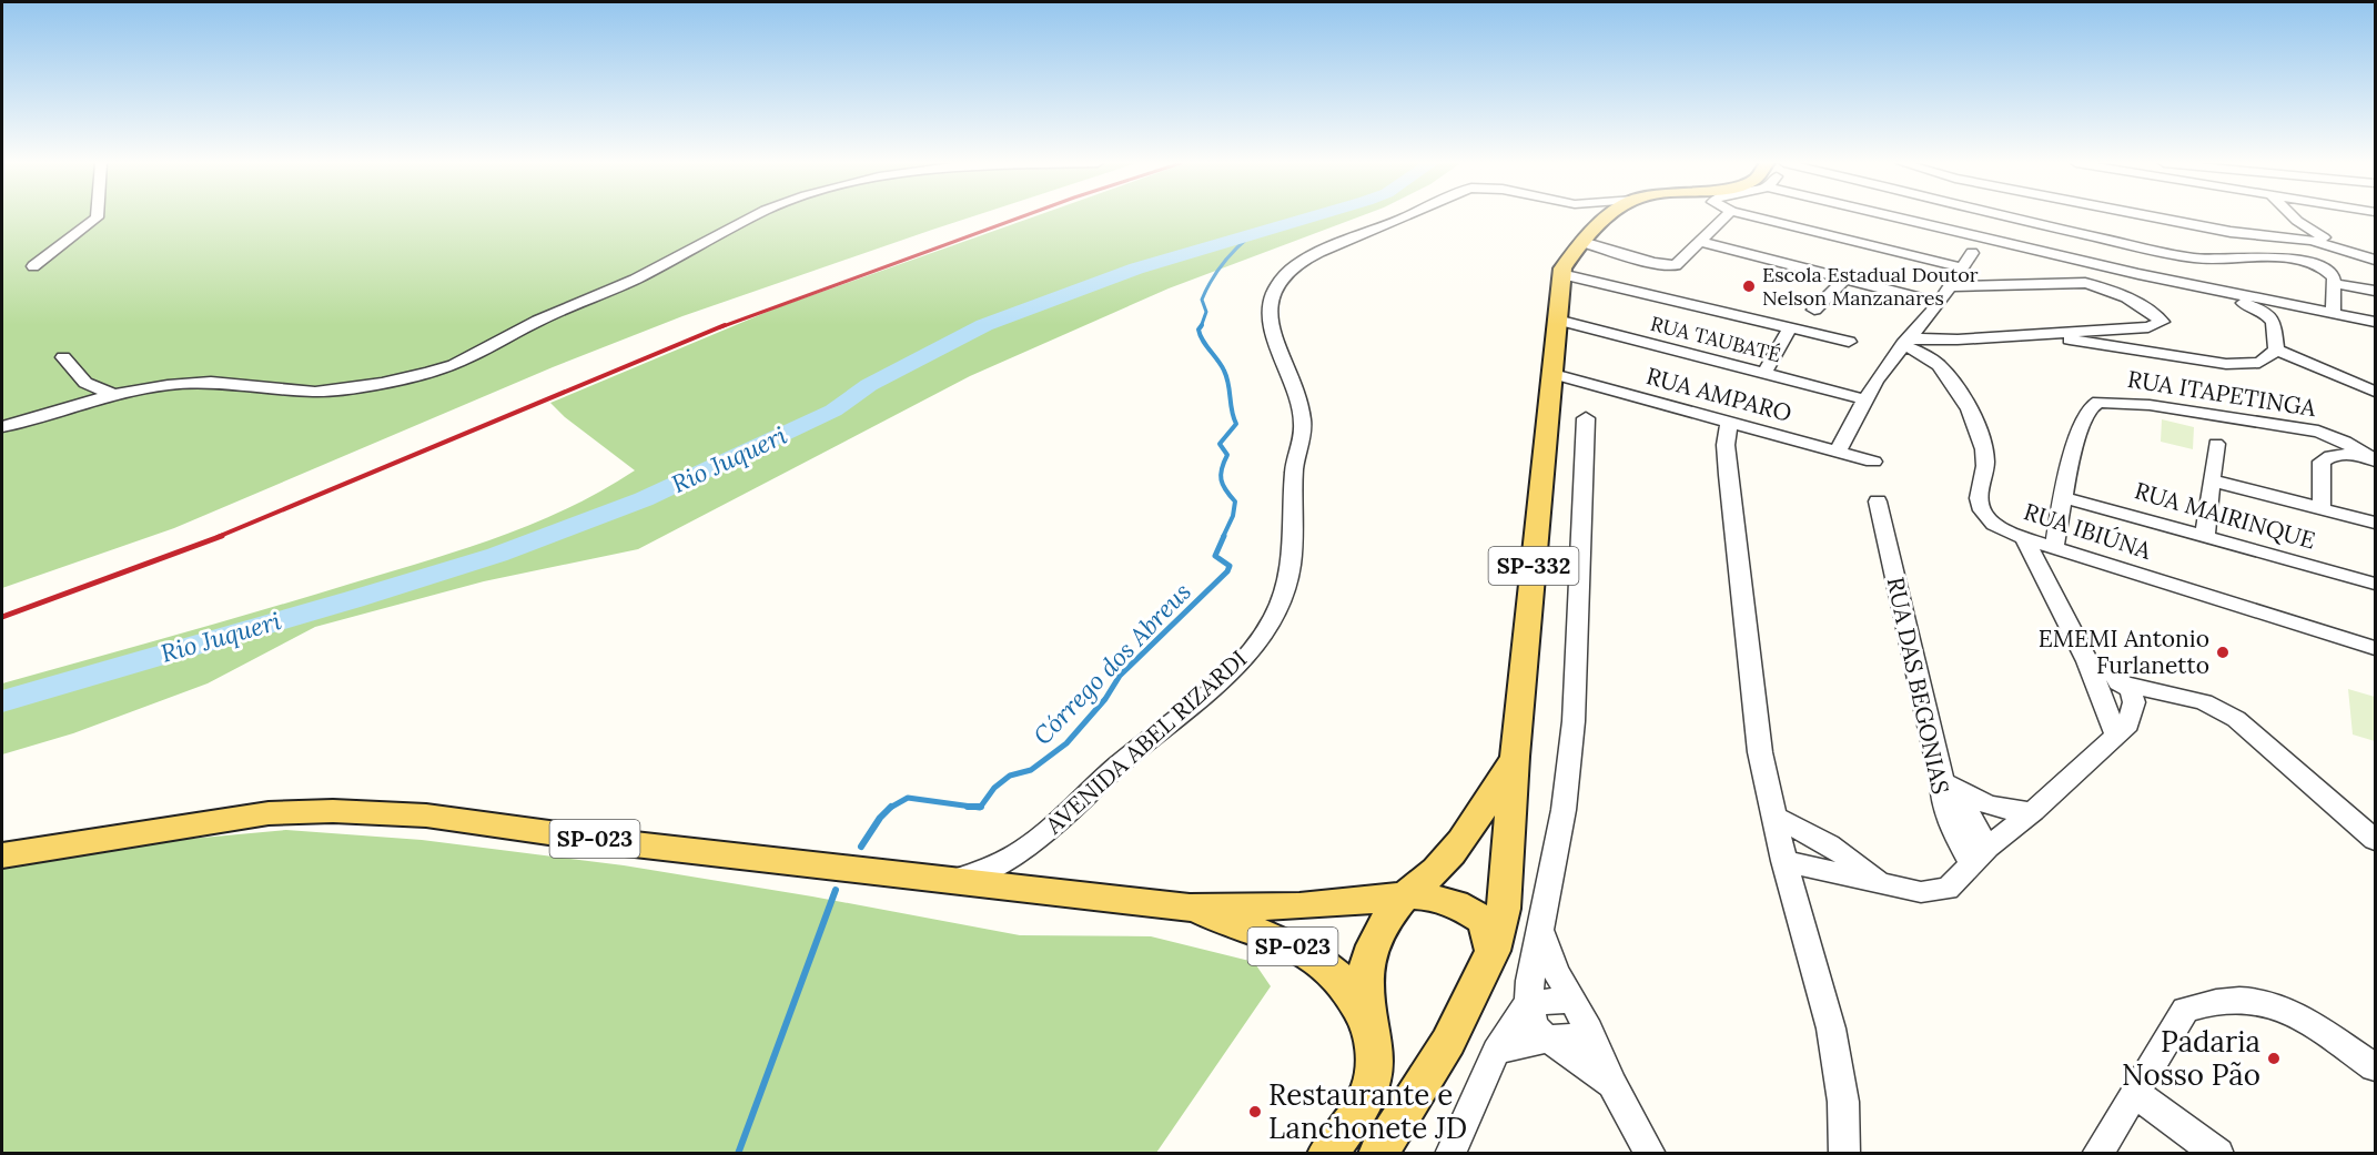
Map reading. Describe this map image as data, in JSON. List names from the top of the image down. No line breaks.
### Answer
{"streets":{"main road":["SP-332","SP-023"],"street":["RUA TAUBATÉ","RUA ITAPETINGA","RUA AMPARO","RUA MAIRINQUE","RUA IBIÚNA","RUA DAS BEGONIAS","AVENIDA ABEL RIZARDI"]},"crossings":[["RUA TAUBATÉ","SP-332"],["RUA ITAPETINGA","RUA MAIRINQUE"],["RUA ITAPETINGA","RUA IBIÚNA"],["RUA AMPARO","SP-332"],["SP-332","SP-023"],["AVENIDA ABEL RIZARDI","SP-023"]],"water":["Rio Juqueri","Córrego dos Abreus"],"places":["Escola Estadual Doutor Nelson Manzanares","EMEMI Antonio Furlanetto","Padaria Nosso Pão","Restaurante e Lanchonete JD"]}
